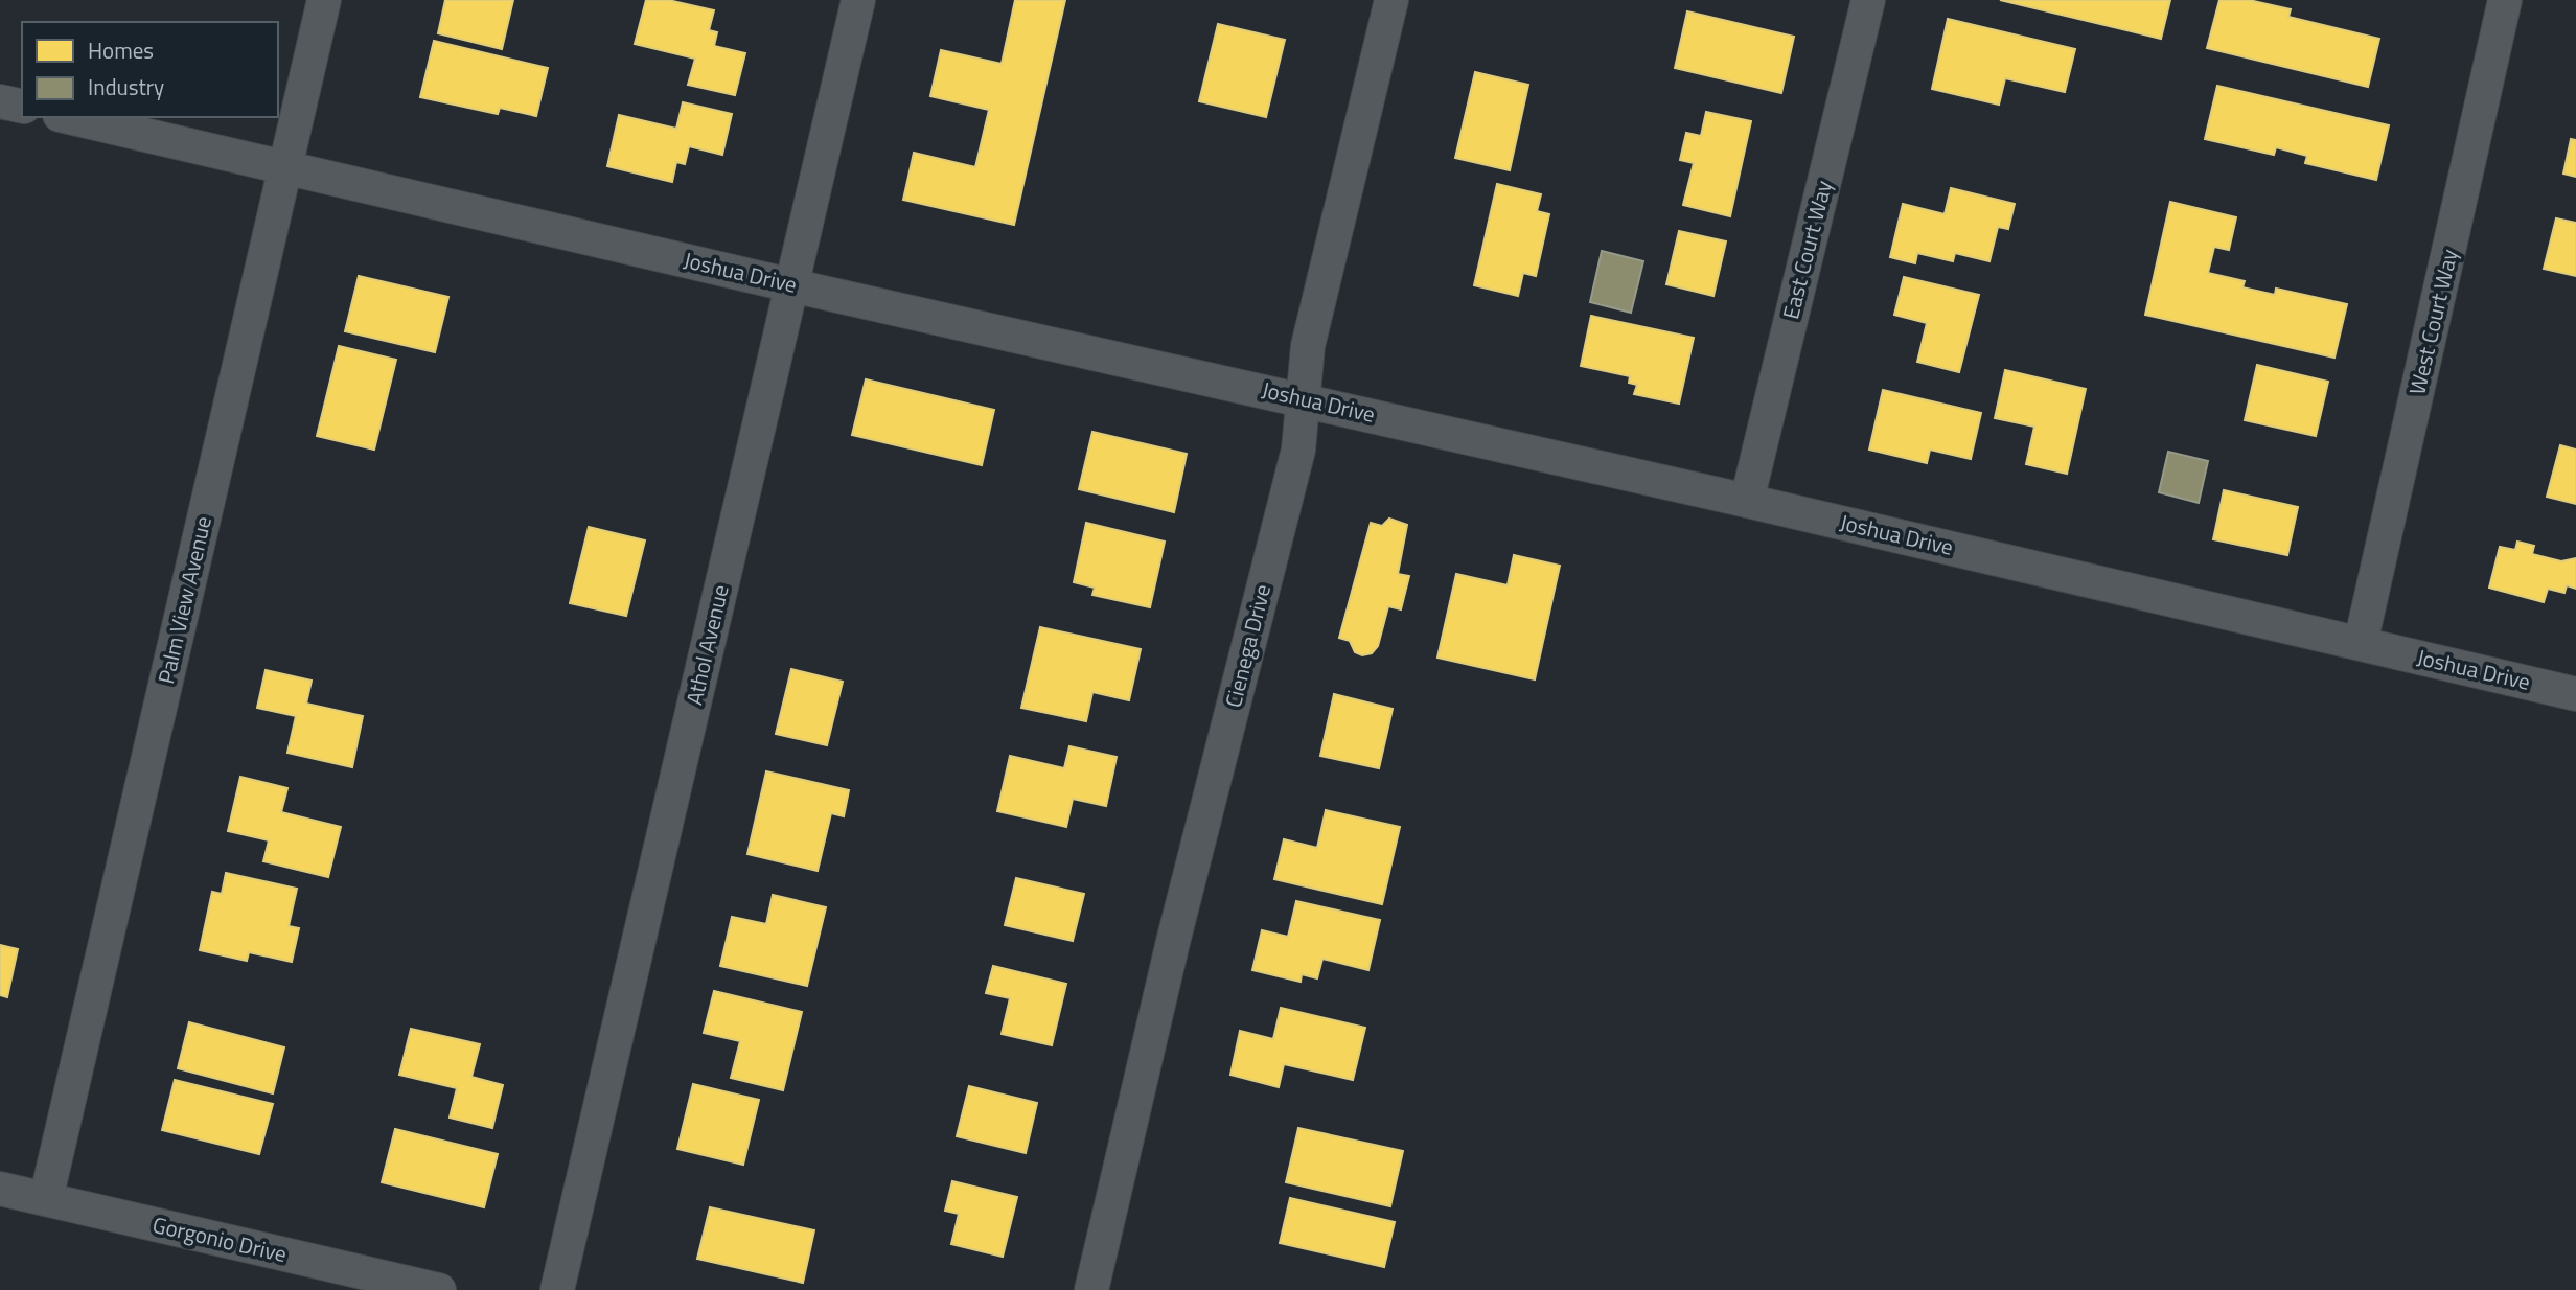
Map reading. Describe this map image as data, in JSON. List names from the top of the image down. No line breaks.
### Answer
{"streets":{"street":["East Court Way","Joshua Drive","West Court Way","Palm View Avenue","Athol Avenue","Cienega Drive","Gorgonio Drive"]},"crossings":[["East Court Way","Joshua Drive"],["Joshua Drive","West Court Way"],["Joshua Drive","Palm View Avenue"],["Joshua Drive","Athol Avenue"],["Joshua Drive","Cienega Drive"],["Palm View Avenue","Gorgonio Drive"]],"legend":["Homes","Industry"]}
